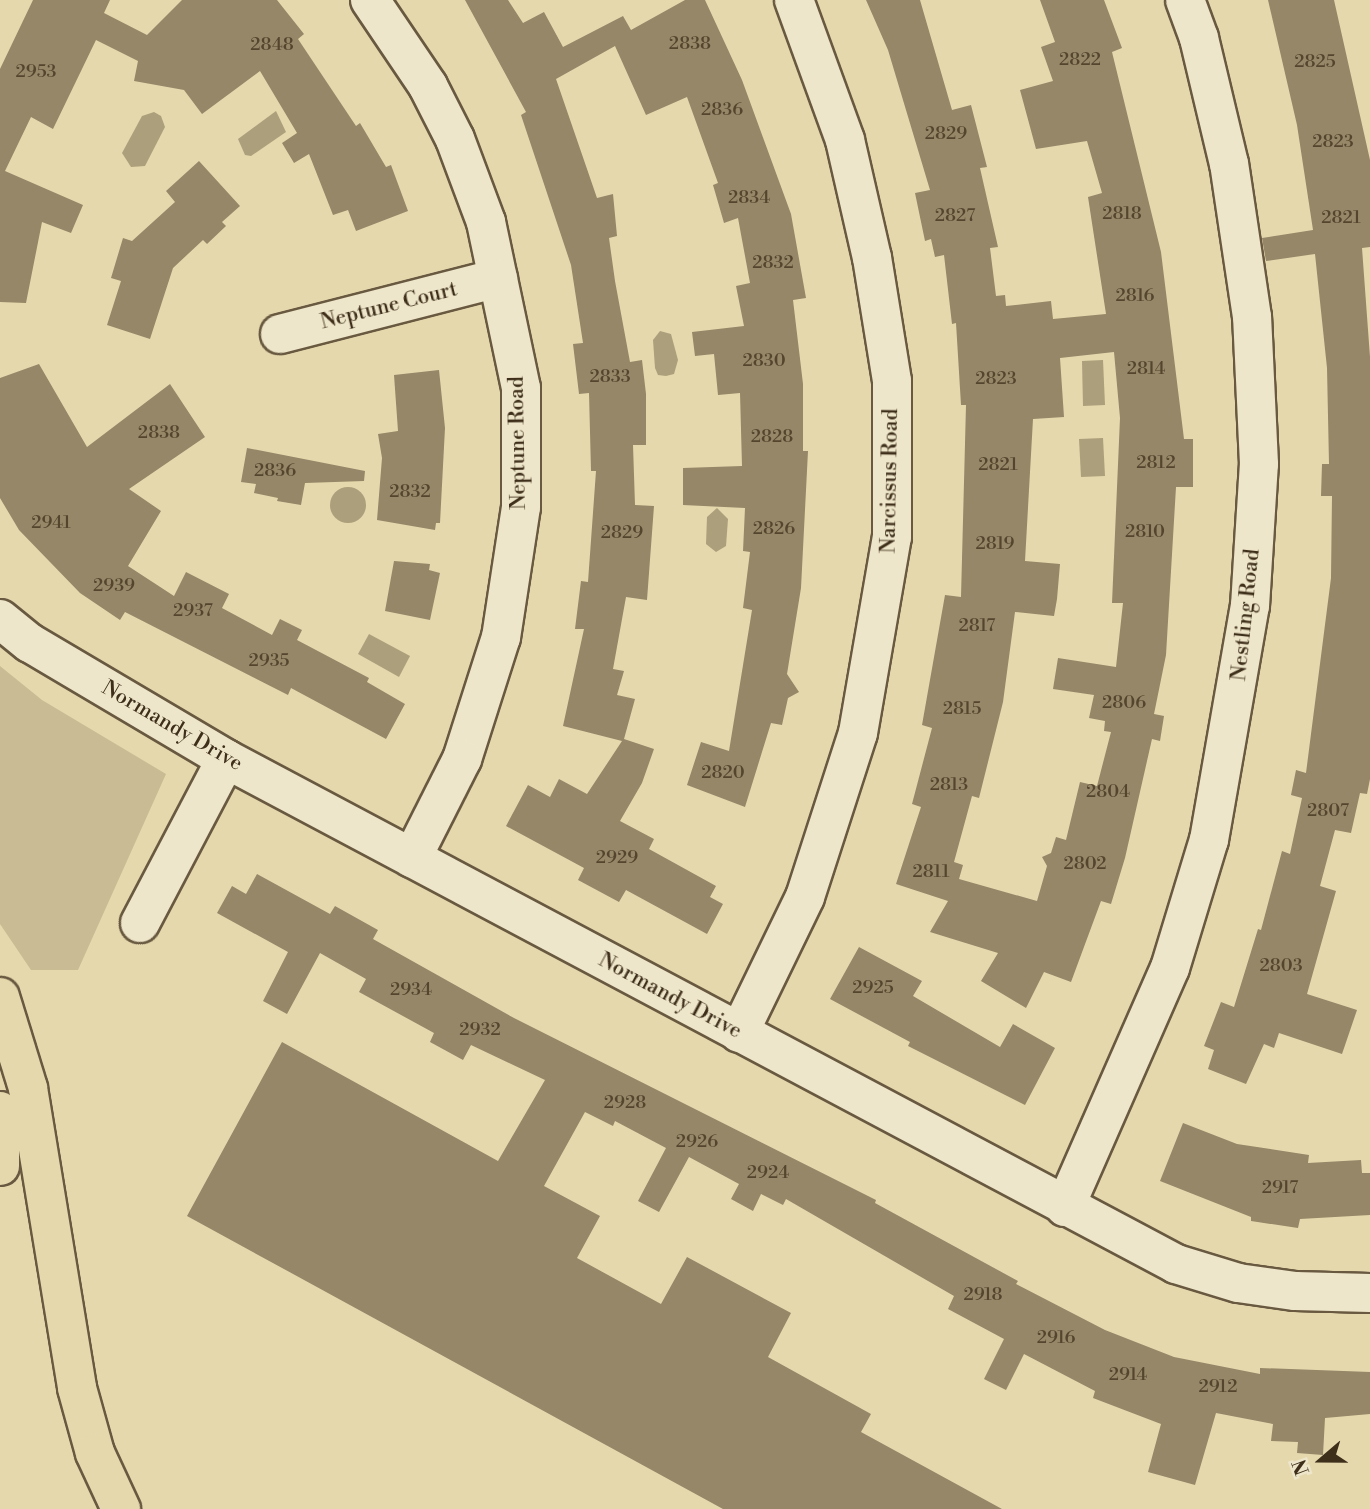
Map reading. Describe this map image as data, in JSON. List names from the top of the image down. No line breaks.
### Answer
{"streets":{"street":["Neptune Court","Neptune Road","Narcissus Road","Nestling Road","Normandy Drive"]},"crossings":[["Neptune Court","Neptune Road"],["Neptune Road","Normandy Drive"],["Narcissus Road","Normandy Drive"],["Nestling Road","Normandy Drive"]],"house_numbers":["2838","2848","2822","2825","2953","2836","2829","2823","2834","2818","2827","2821","2832","2816","2830","2814","2833","2823","2838","2828","2812","2821","2836","2832","2941","2826","2810","2829","2819","2939","2937","2817","2935","2806","2815","2820","2813","2804","2807","2929","2802","2811","2803","2925","2934","2932","2928","2926","2924","2917","2918","2916","2914","2912"],"north":"left"}
